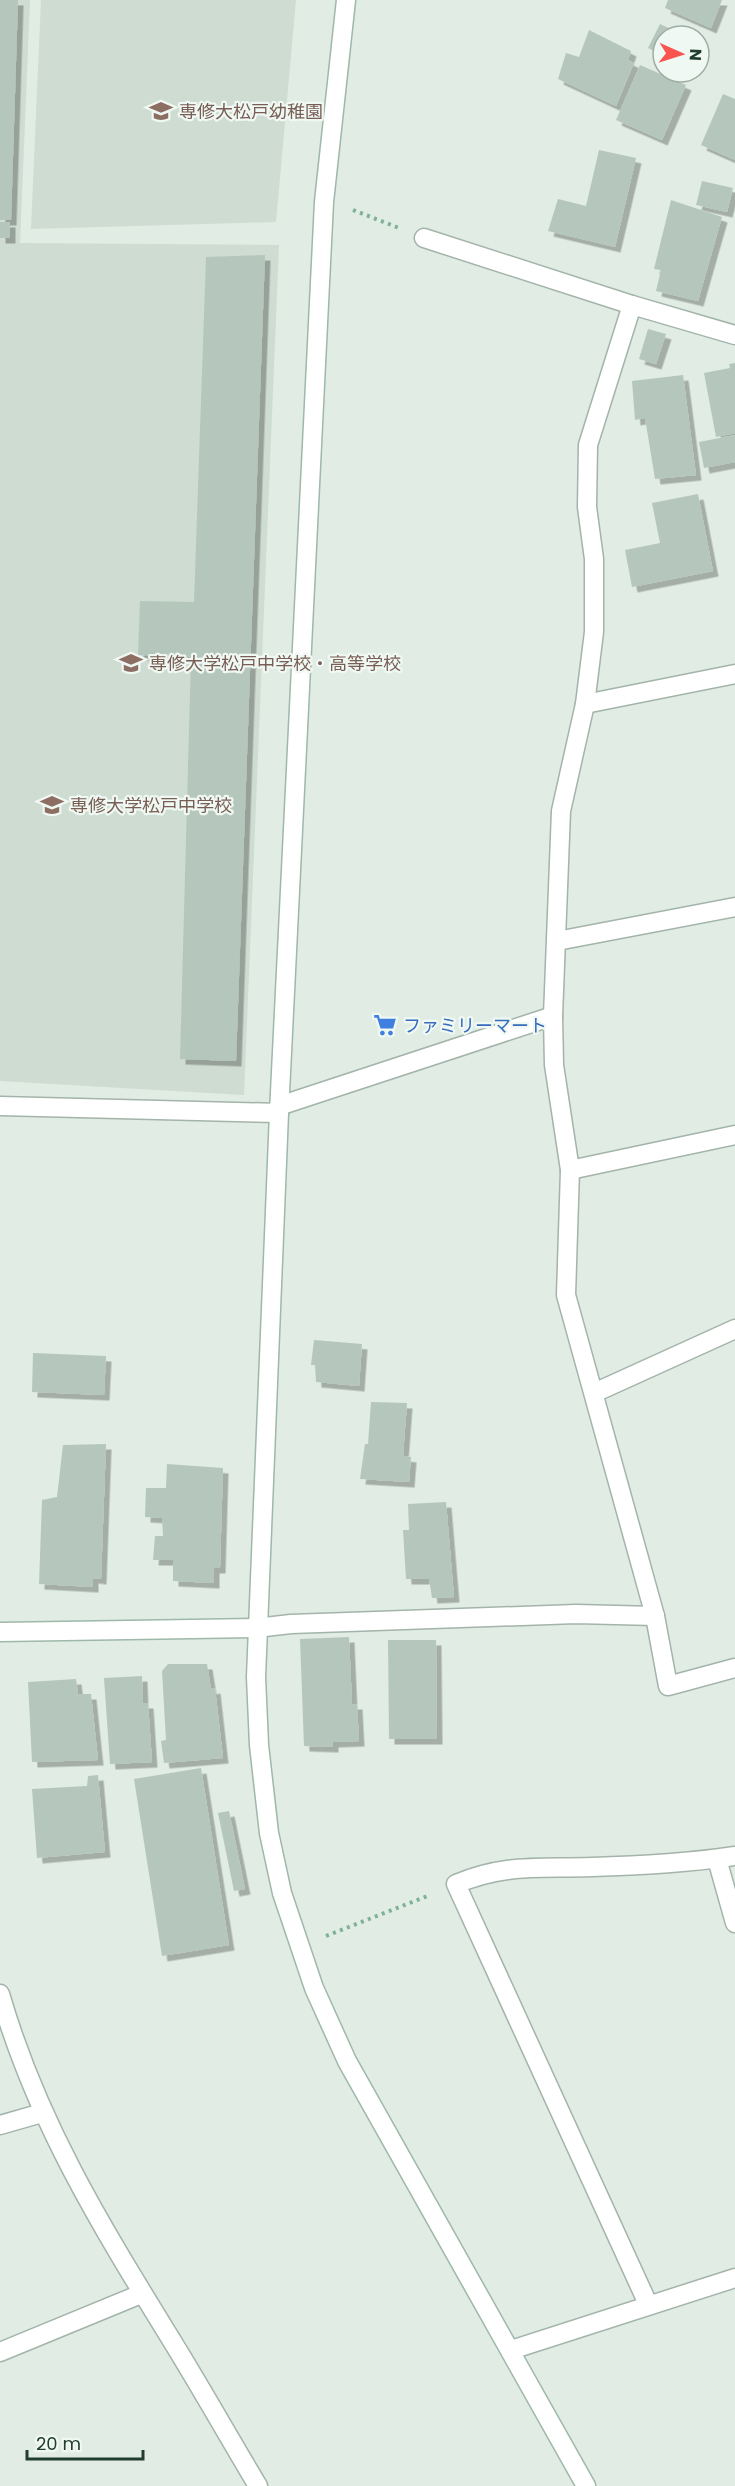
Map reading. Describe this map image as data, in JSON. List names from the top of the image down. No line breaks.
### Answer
{"places":{"school or university":["専修大松戸幼稚園","専修大学松戸中学校・高等学校","専修大学松戸中学校"],"supermarket":["ファミリーマート"]},"scale_bar":"20 m","north":"right"}
